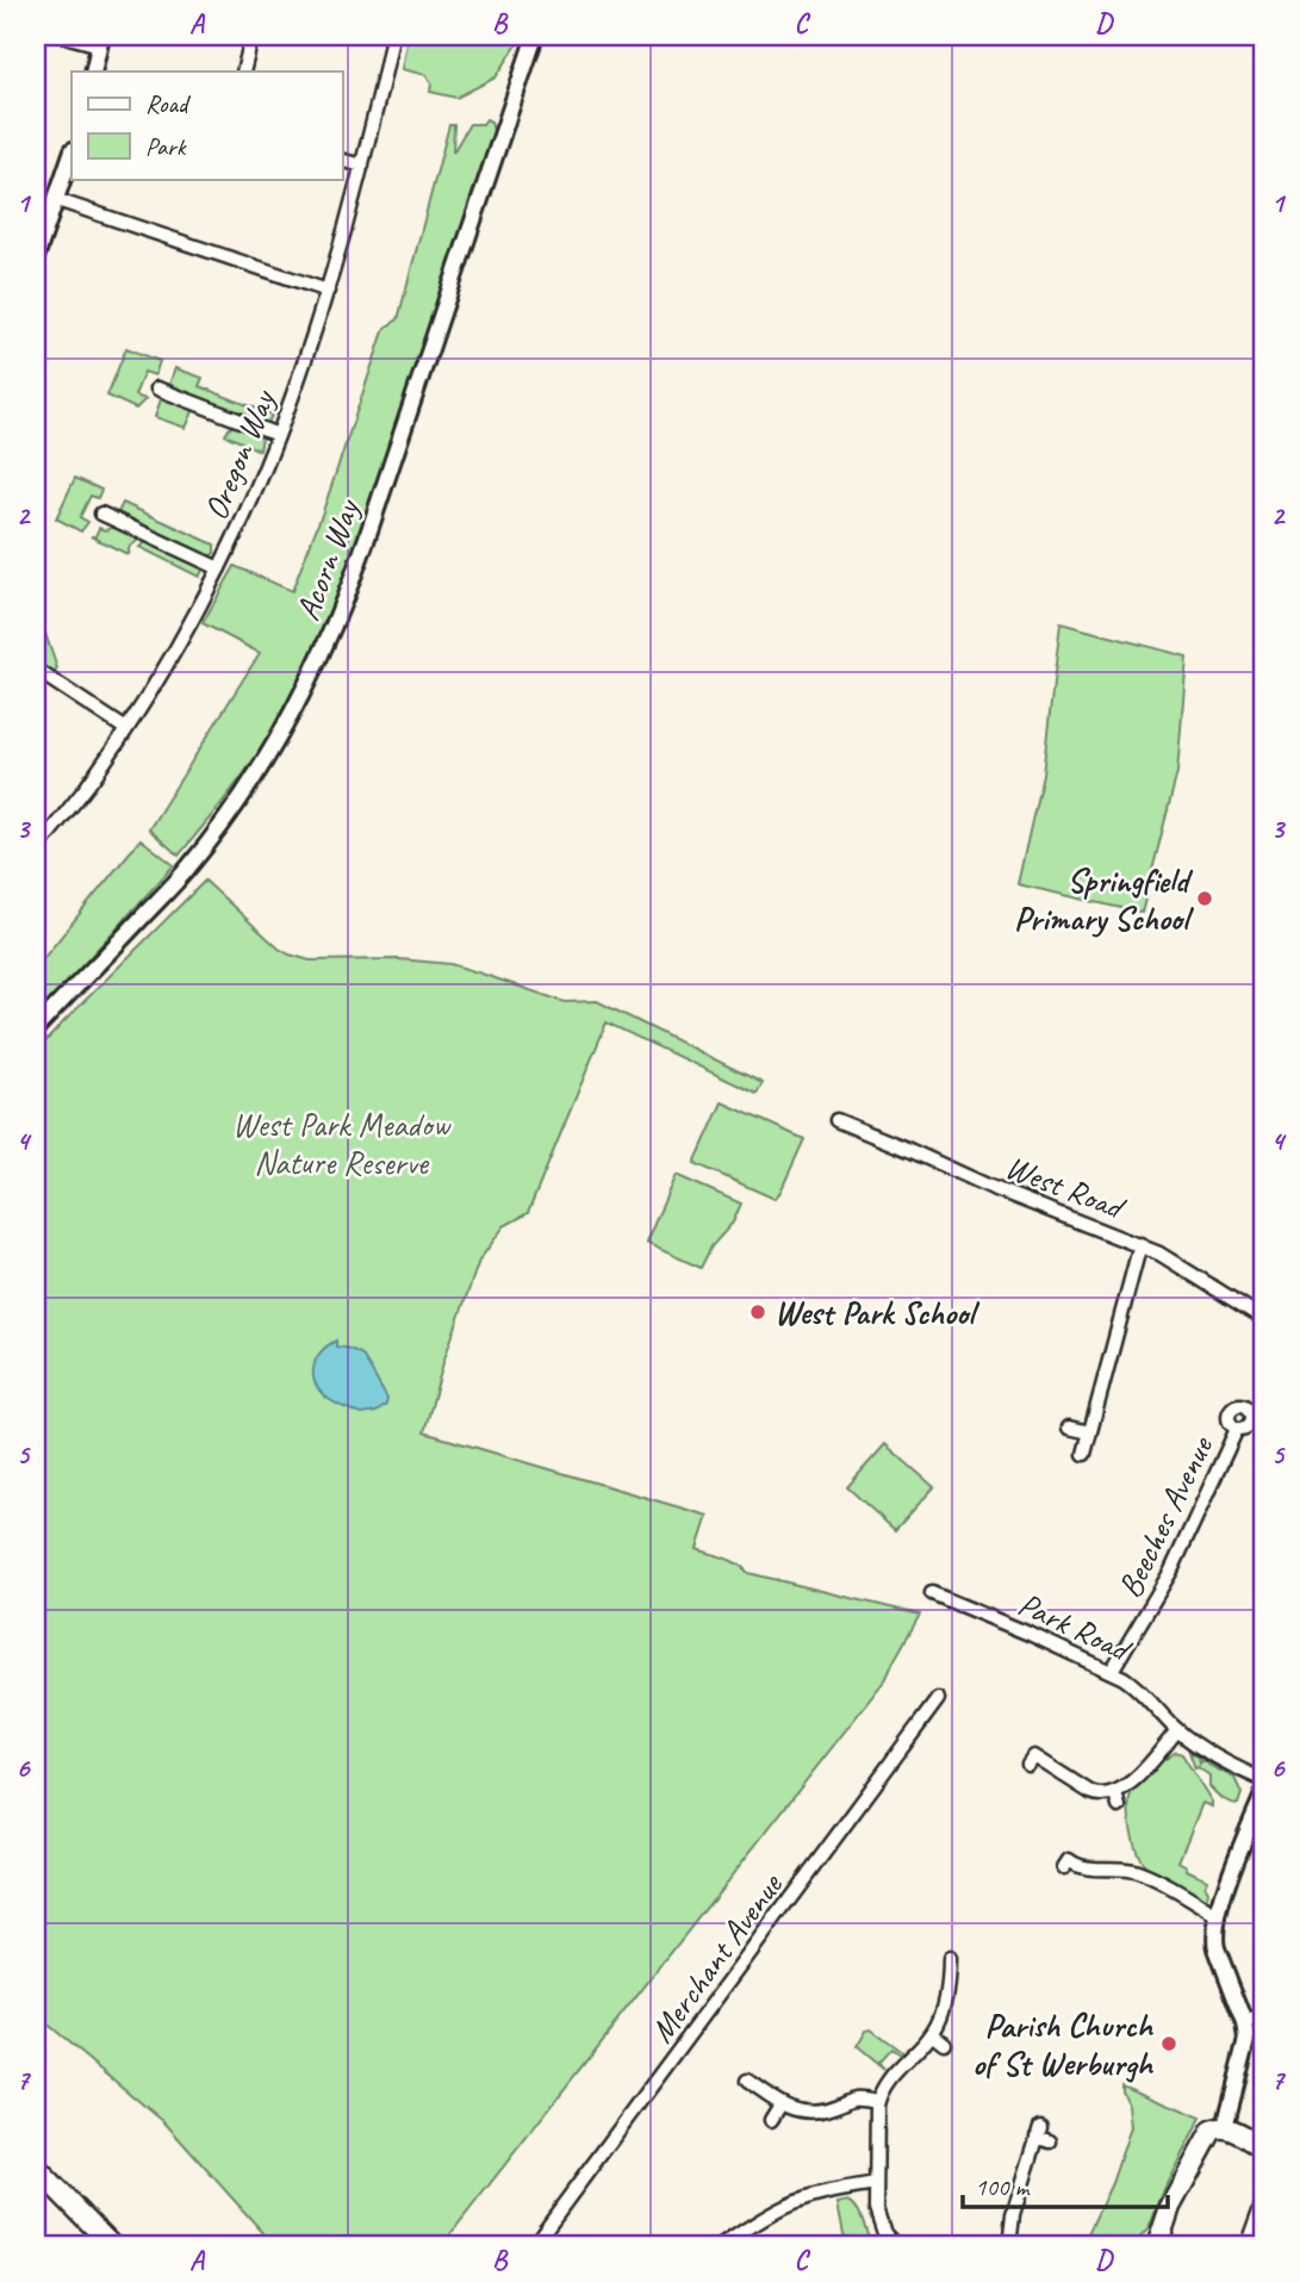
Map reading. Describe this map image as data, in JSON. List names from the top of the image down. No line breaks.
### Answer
{"streets":{"street":["Oregon Way","Acorn Way","West Road","Beeches Avenue","Park Road","Merchant Avenue"]},"crossings":[["Beeches Avenue","Park Road"]],"parks":["West Park Meadow Nature Reserve"],"places":["Springfield Primary School","West Park School","Parish Church of St Werburgh"],"legend":["Road","Park"],"scale_bar":"100 m","grid":{"columns":["A","B","C","D"],"rows":["1","2","3","4","5","6","7"]}}
